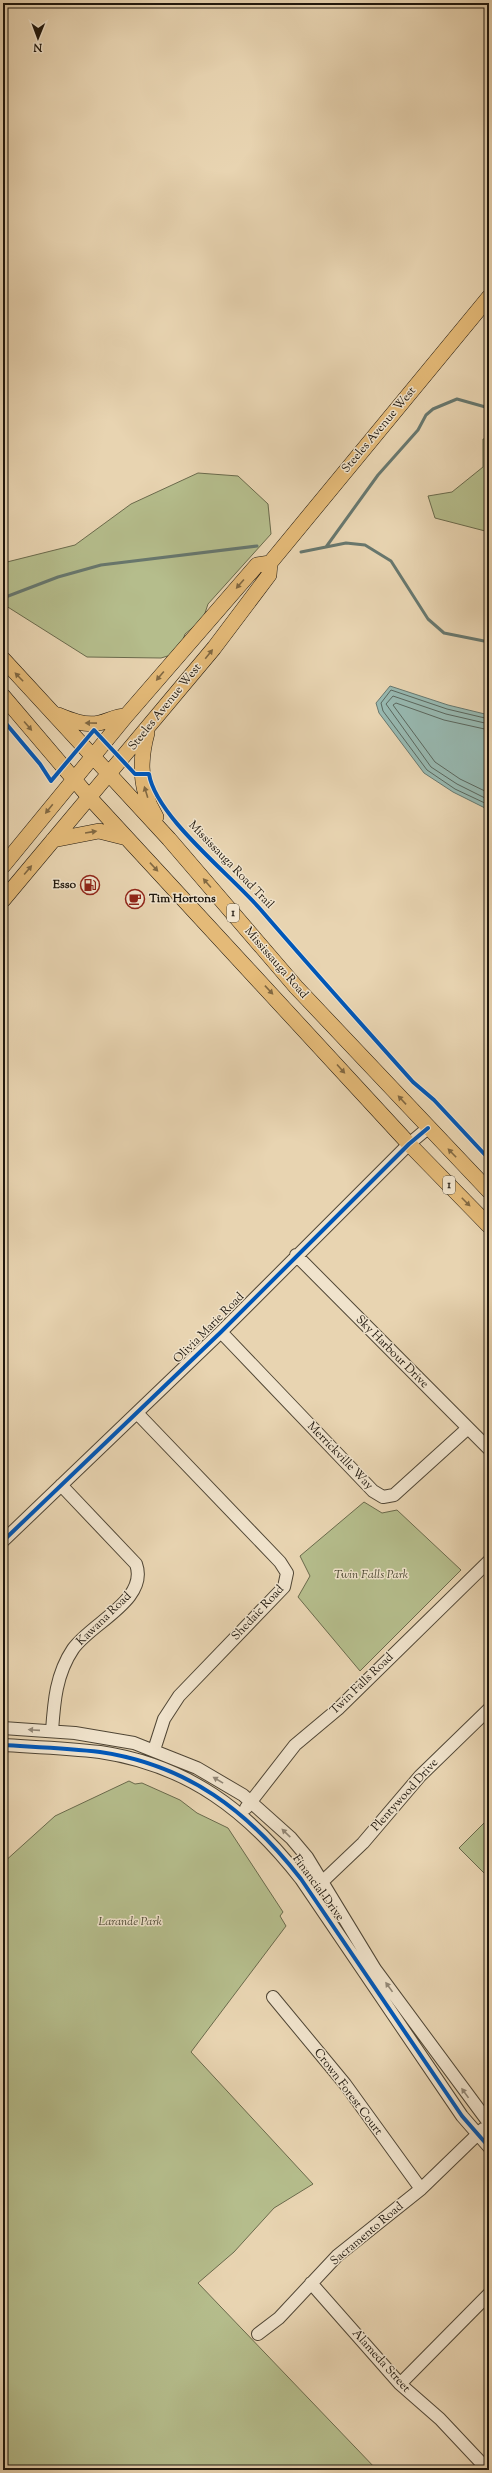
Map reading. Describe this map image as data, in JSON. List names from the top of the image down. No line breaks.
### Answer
{"streets":{"main road":["Steeles Avenue West","1","Mississauga Road"],"street":["Olivia Marie Road","Sky Harbour Drive","Merrickville Way","Shedaic Road","Kawana Road","Twin Falls Road","Plentywood Drive","Financial Drive","Crown Forest Court","Sacramento Road","Alameda Street"],"cycle path":["Mississauga Road Trail"]},"crossings":[["Steeles Avenue West","Mississauga Road"],["Mississauga Road","Olivia Marie Road"],["Olivia Marie Road","Sky Harbour Drive"],["Olivia Marie Road","Merrickville Way"],["Olivia Marie Road","Shedaic Road"],["Olivia Marie Road","Kawana Road"],["Sky Harbour Drive","Merrickville Way"],["Shedaic Road","Financial Drive"],["Kawana Road","Financial Drive"],["Twin Falls Road","Financial Drive"],["Plentywood Drive","Financial Drive"],["Financial Drive","Sacramento Road"],["Crown Forest Court","Sacramento Road"],["Sacramento Road","Alameda Street"]],"parks":["Twin Falls Park","Larande Park"],"places":{"fuel station":["Esso"],"cafe":["Tim Hortons"]},"north":"bottom"}
